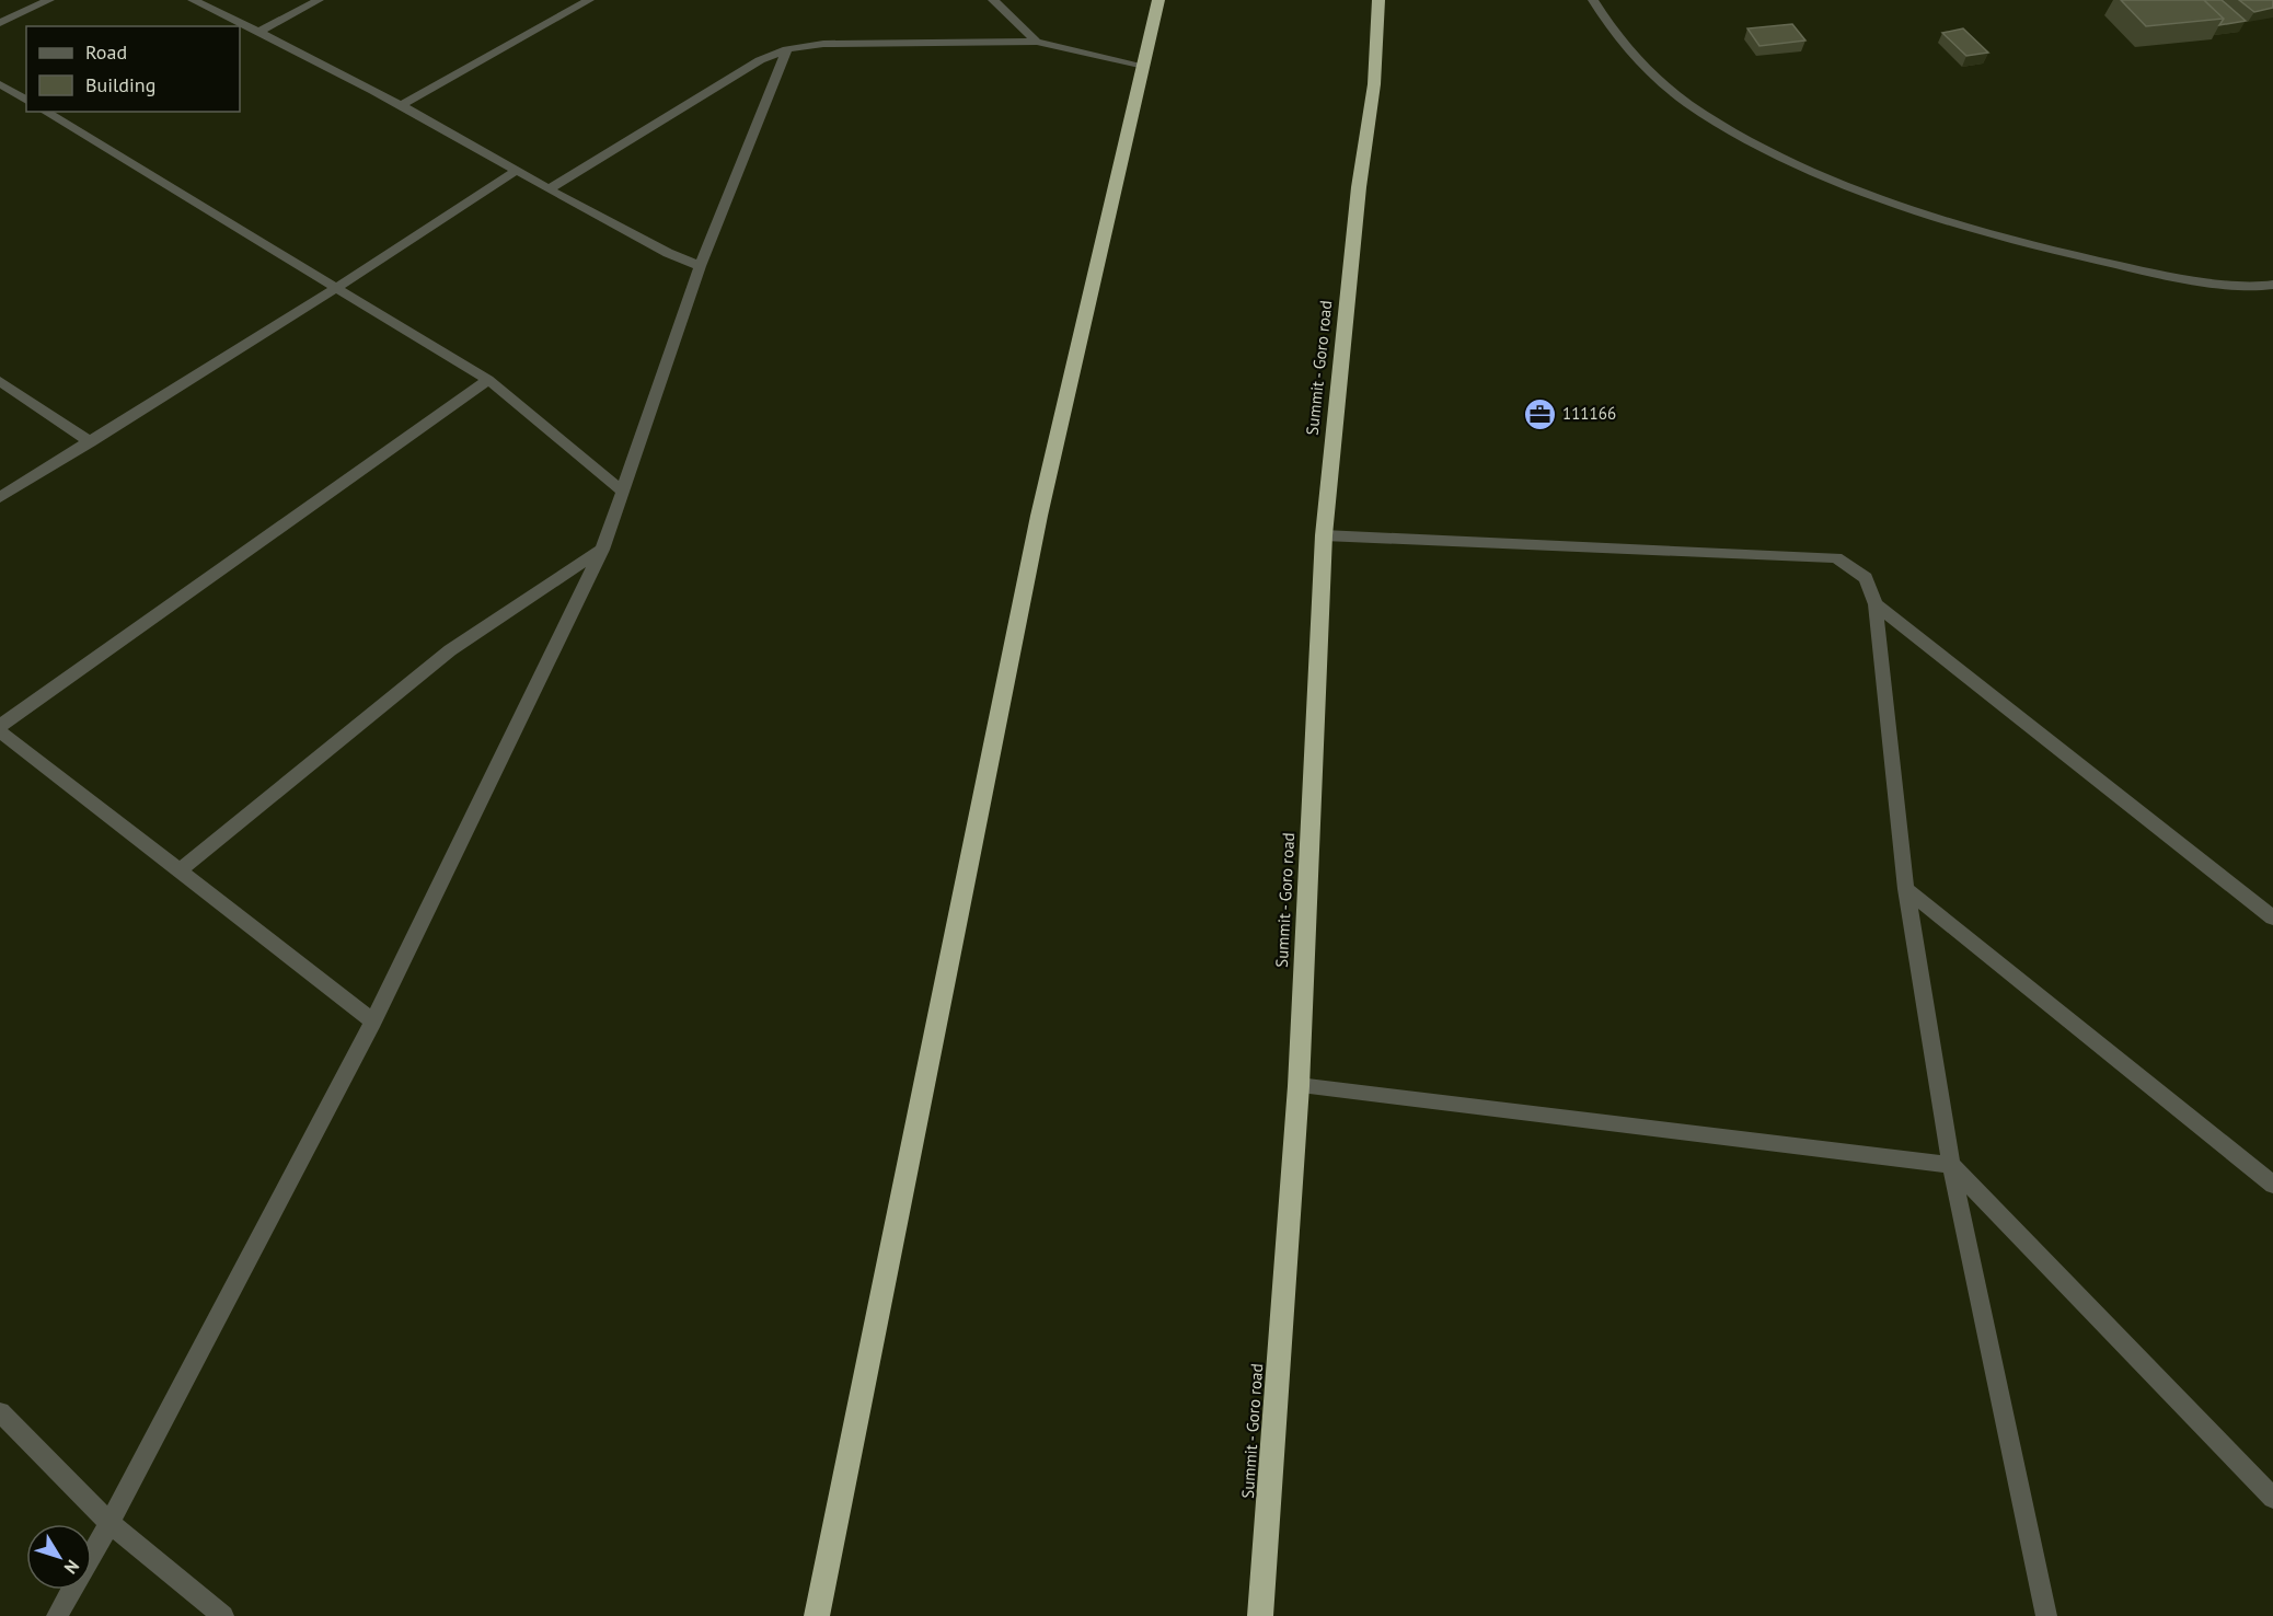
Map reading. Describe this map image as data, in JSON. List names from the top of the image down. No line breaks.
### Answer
{"streets":{"highway":["Summit - Goro road"]},"places":{"office":["111166"]},"legend":["Road","Building"],"north":"bottom right"}
